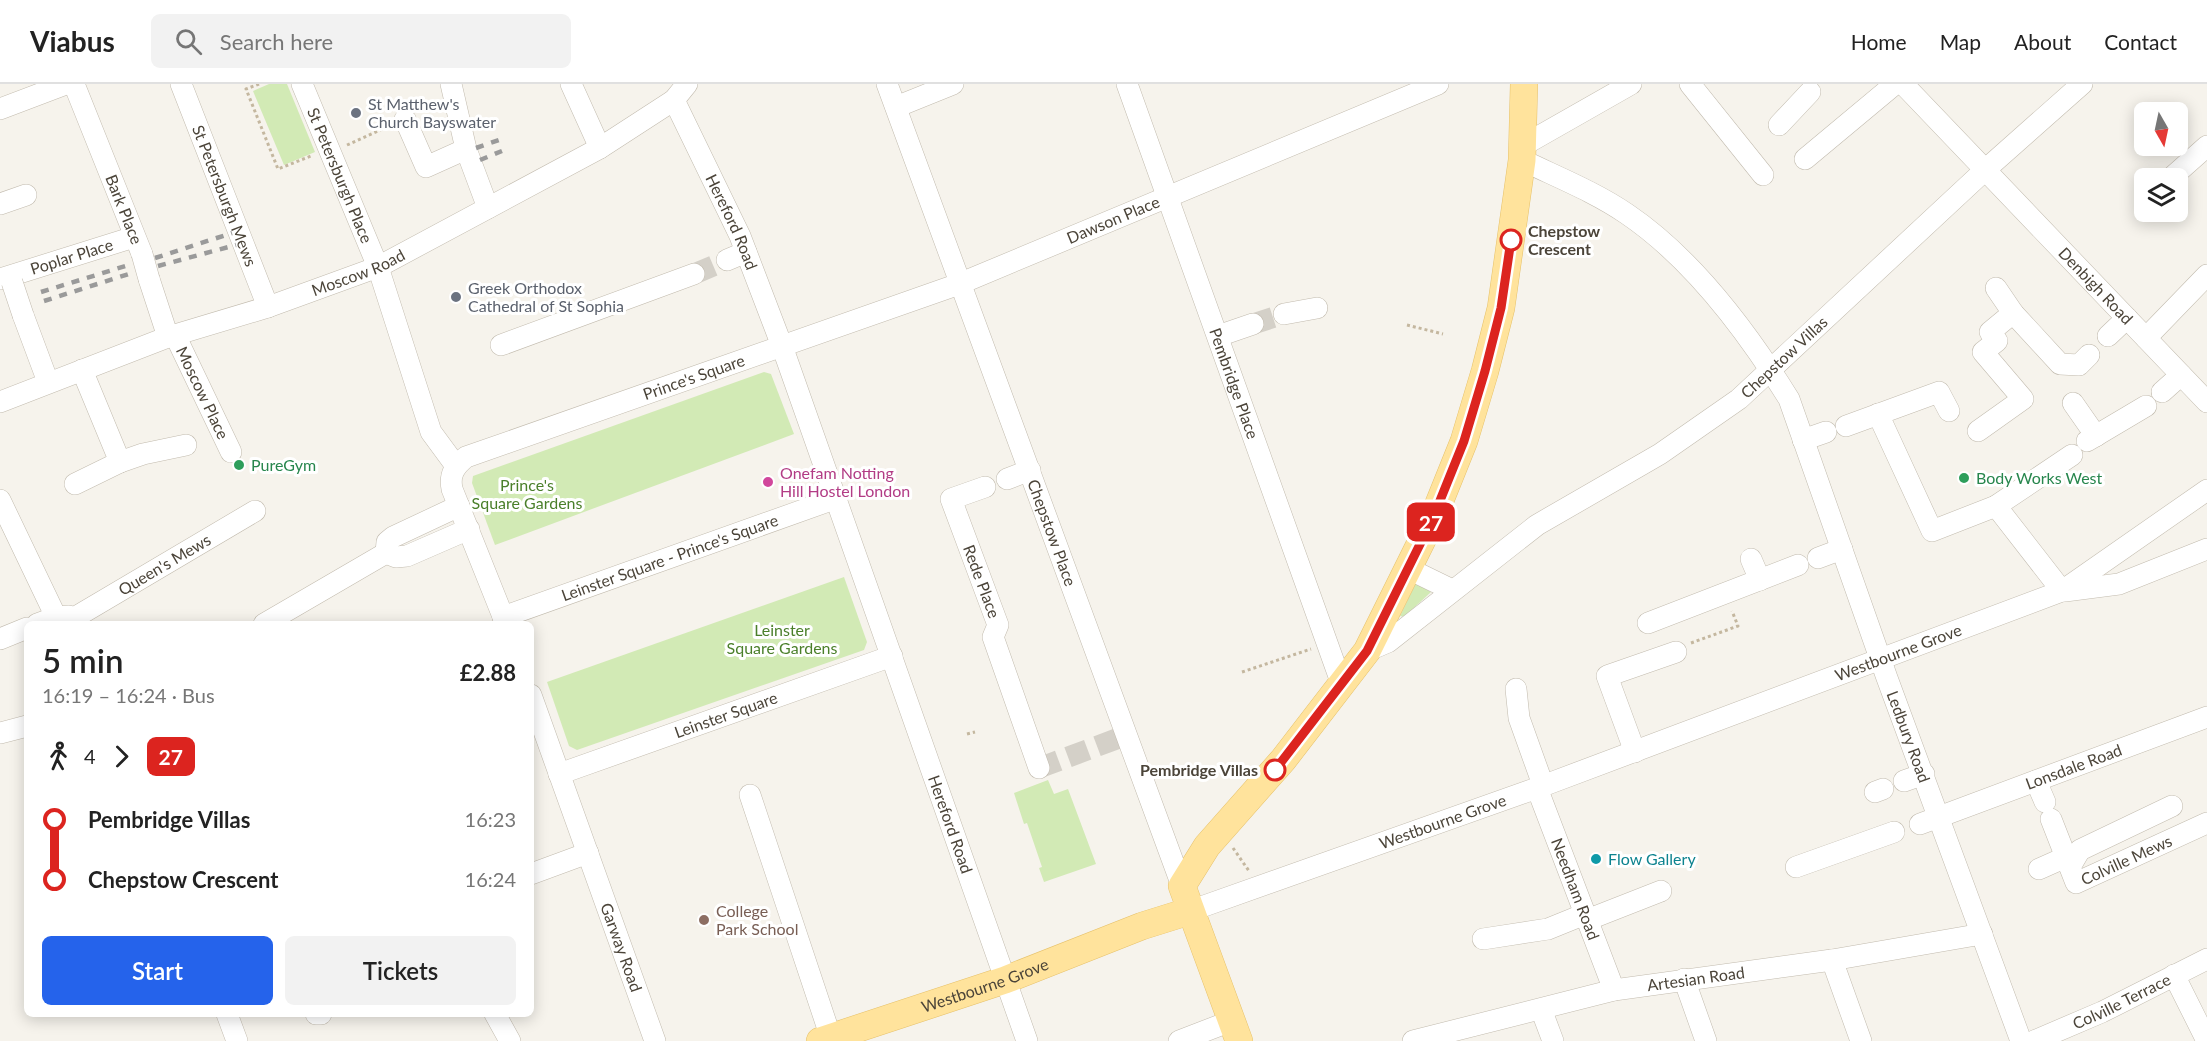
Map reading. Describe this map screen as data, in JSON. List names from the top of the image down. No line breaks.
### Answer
{"streets":{"main road":["Westbourne Grove"],"street":["St Petersburgh Place","St Petersburgh Mews","Bark Place","Dawson Place","Hereford Road","Poplar Place","Moscow Road","Denbigh Road","Chepstow Villas","Prince's Square","Pembridge Place","Moscow Place","Chepstow Place","Leinster Square - Prince's Square","Queen's Mews","Rede Place","Leinster Square","Ledbury Road","Lonsdale Road","Colville Mews","Needham Road","Garway Road","Artesian Road","Colville Terrace"]},"crossings":[["St Petersburgh Place","Moscow Road"],["St Petersburgh Place","Prince's Square"],["St Petersburgh Mews","Moscow Road"],["Bark Place","Poplar Place"],["Bark Place","Moscow Road"],["Bark Place","Moscow Place"],["Dawson Place","Hereford Road"],["Dawson Place","Prince's Square"],["Dawson Place","Pembridge Place"],["Dawson Place","Chepstow Place"],["Hereford Road","Moscow Road"],["Hereford Road","Prince's Square"],["Hereford Road","Leinster Square - Prince's Square"],["Hereford Road","Westbourne Grove"],["Hereford Road","Leinster Square"],["Poplar Place","Moscow Road"],["Moscow Road","Moscow Place"],["Denbigh Road","Chepstow Villas"],["Chepstow Villas","Ledbury Road"],["Chepstow Place","Westbourne Grove"],["Westbourne Grove","Ledbury Road"],["Westbourne Grove","Needham Road"],["Ledbury Road","Lonsdale Road"],["Ledbury Road","Artesian Road"],["Lonsdale Road","Colville Mews"],["Needham Road","Artesian Road"]],"parks":["Prince's Square Gardens","Leinster Square Gardens"],"places":["St Matthew's Church Bayswater","Chepstow Crescent","Greek Orthodox Cathedral of St Sophia","PureGym","Body Works West","Onefam Notting Hill Hostel London","Pembridge Villas","Flow Gallery","College Park School"],"lines":["bus line 27"],"north":"bottom","page":{"header":"Viabus","search":"Search here","nav":["Home","Map","About","Contact"],"on_map":"27","heading":["5 min","16:19 – 16:24 · Bus","£2.88"],"legs":["4","27"],"list":[{"name":"Pembridge Villas","value":"16:23"},{"name":"Chepstow Crescent","value":"16:24"}],"buttons":["Start","Tickets"]}}
